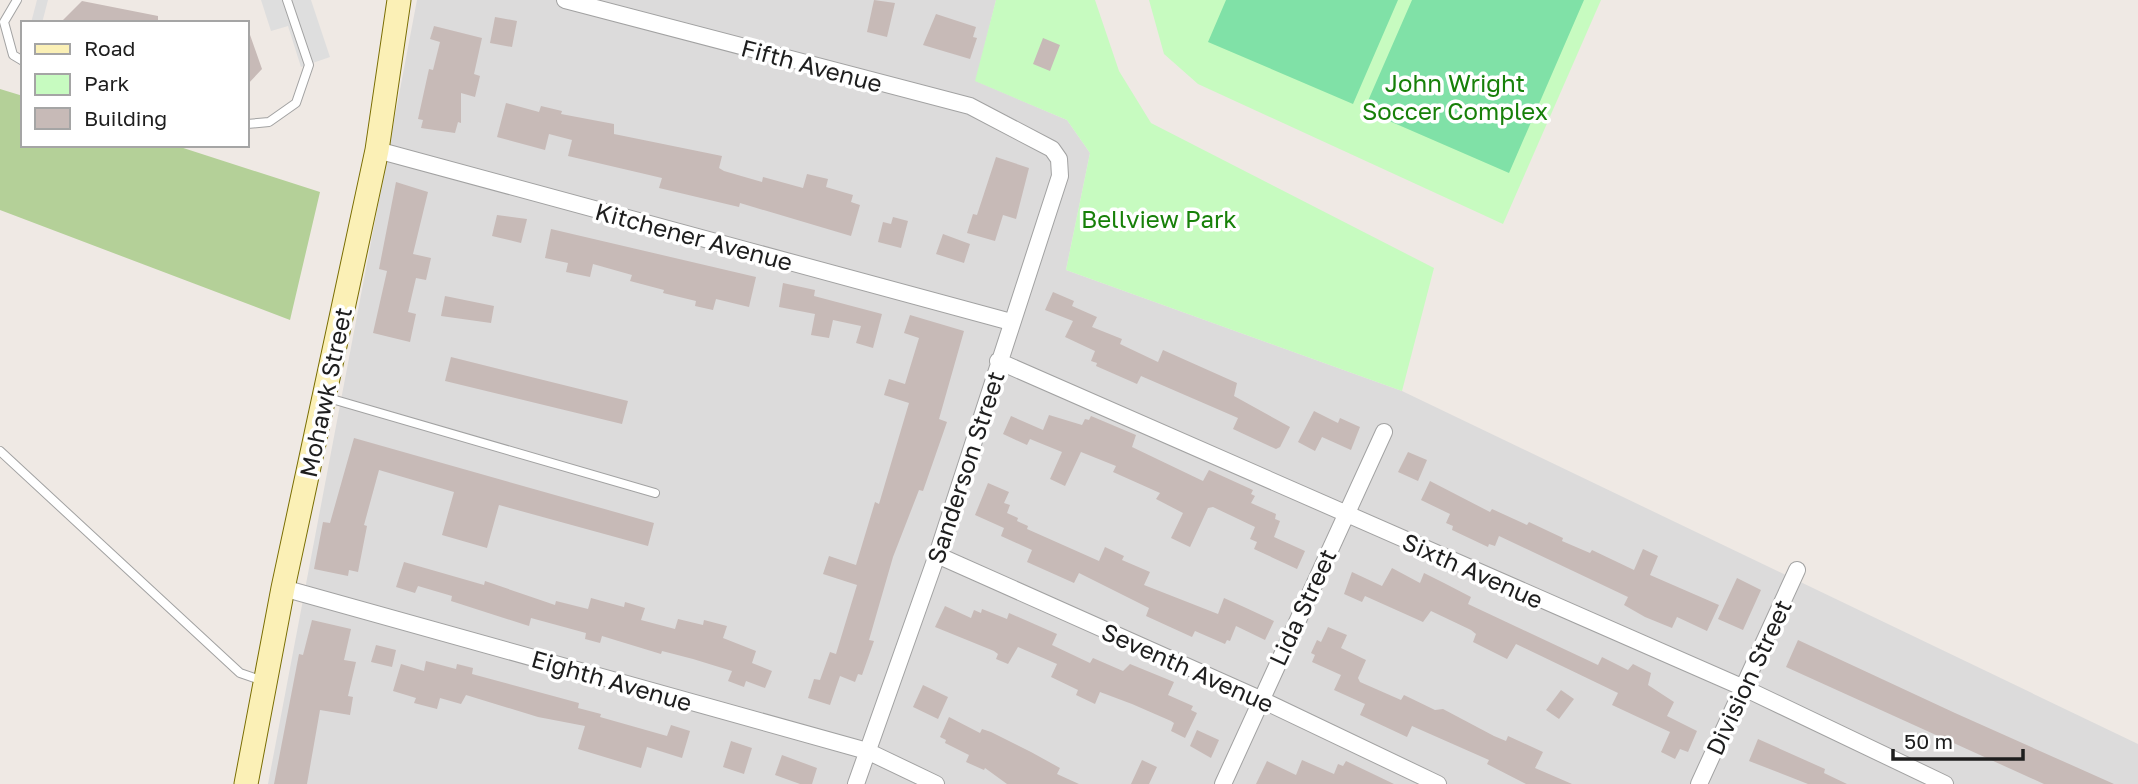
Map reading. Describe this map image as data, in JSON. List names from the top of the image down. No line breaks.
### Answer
{"streets":{"street":["Fifth Avenue","Kitchener Avenue","Mohawk Street","Sanderson Street","Sixth Avenue","Lida Street","Seventh Avenue","Division Street","Eighth Avenue"]},"crossings":[["Fifth Avenue","Sanderson Street"],["Kitchener Avenue","Mohawk Street"],["Kitchener Avenue","Sanderson Street"],["Mohawk Street","Eighth Avenue"],["Sanderson Street","Sixth Avenue"],["Sanderson Street","Seventh Avenue"],["Sanderson Street","Eighth Avenue"],["Sixth Avenue","Lida Street"],["Sixth Avenue","Division Street"],["Lida Street","Seventh Avenue"]],"parks":["John Wright Soccer Complex","Bellview Park"],"legend":["Road","Park","Building"],"scale_bar":"50 m"}
